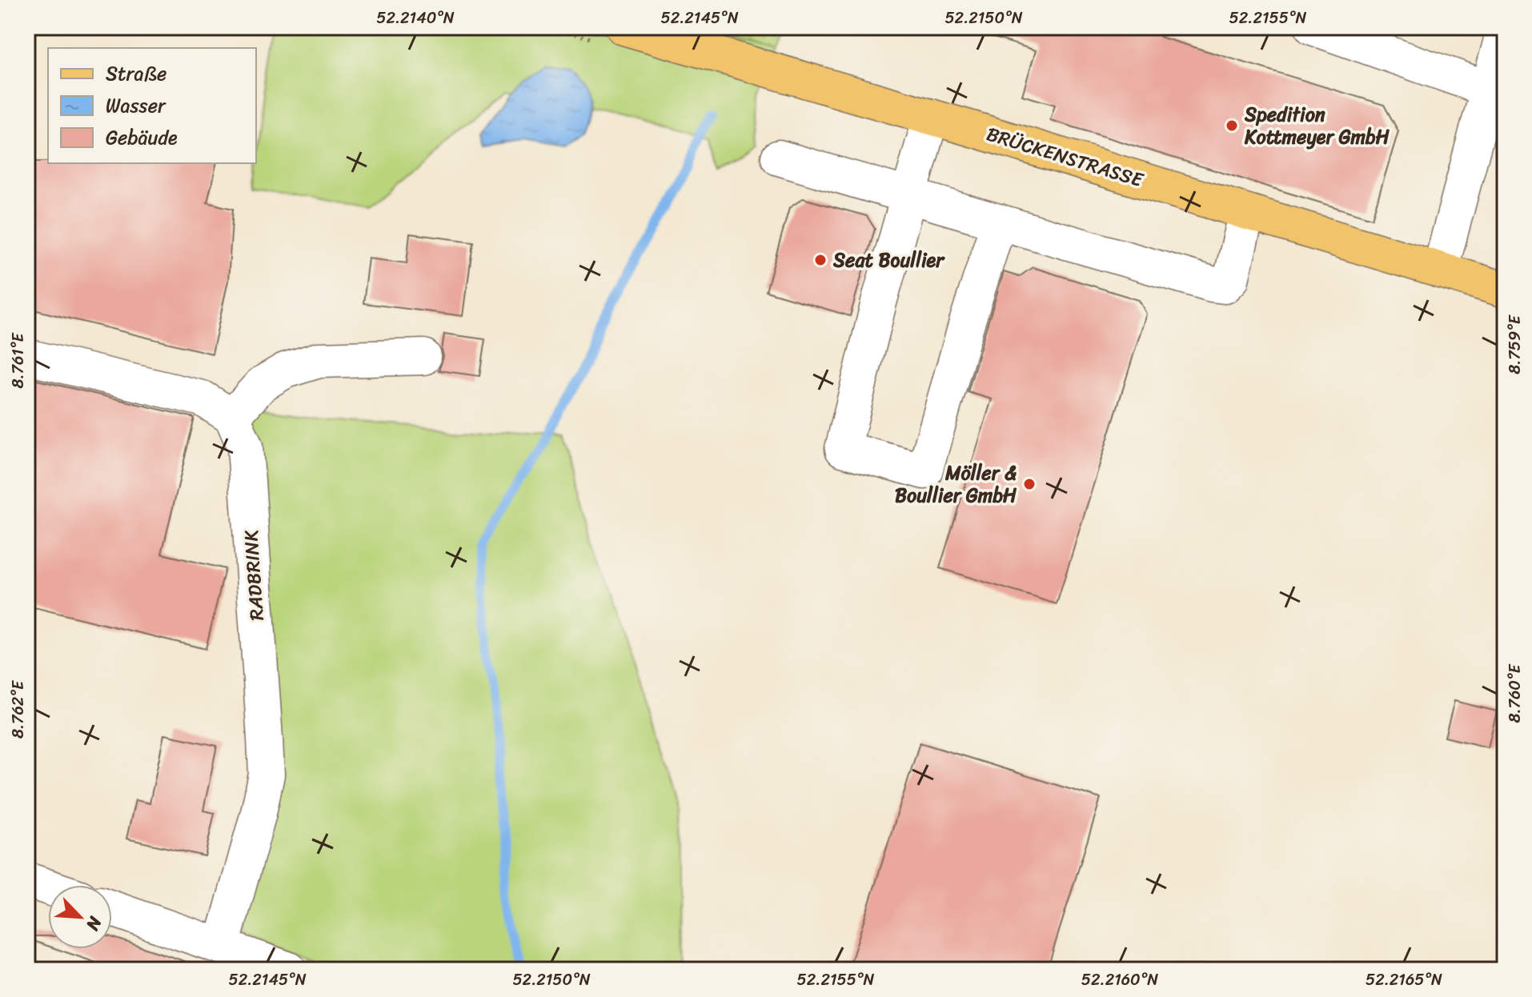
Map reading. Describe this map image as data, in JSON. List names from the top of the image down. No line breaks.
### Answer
{"streets":{"main road":["BRÜCKENSTRASSE"],"street":["RADBRINK"]},"places":["Spedition Kottmeyer GmbH","Seat Boullier","Möller & Boullier GmbH"],"legend":["Straße","Wasser","Gebäude"],"north":"bottom right","coordinates":["52.2140°N","52.2145°N","52.2150°N","52.2155°N","8.759°E","8.761°E","8.760°E","8.762°E","52.2160°N","52.2165°N"]}
